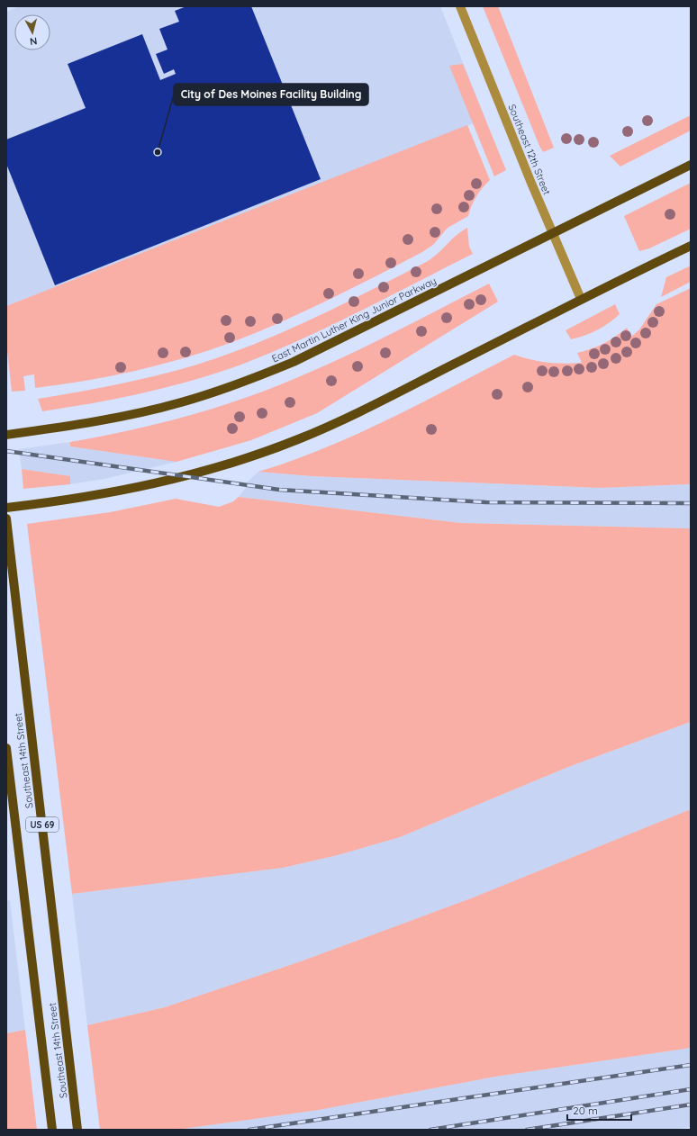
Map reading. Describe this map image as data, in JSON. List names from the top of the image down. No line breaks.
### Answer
{"streets":{"main road":["East Martin Luther King Junior Parkway","Southeast 14th Street","US 69"],"street":["Southeast 12th Street"]},"crossings":[["Southeast 12th Street","East Martin Luther King Junior Parkway"]],"places":["City of Des Moines Facility Building"],"scale_bar":"20 m","north":"bottom"}
